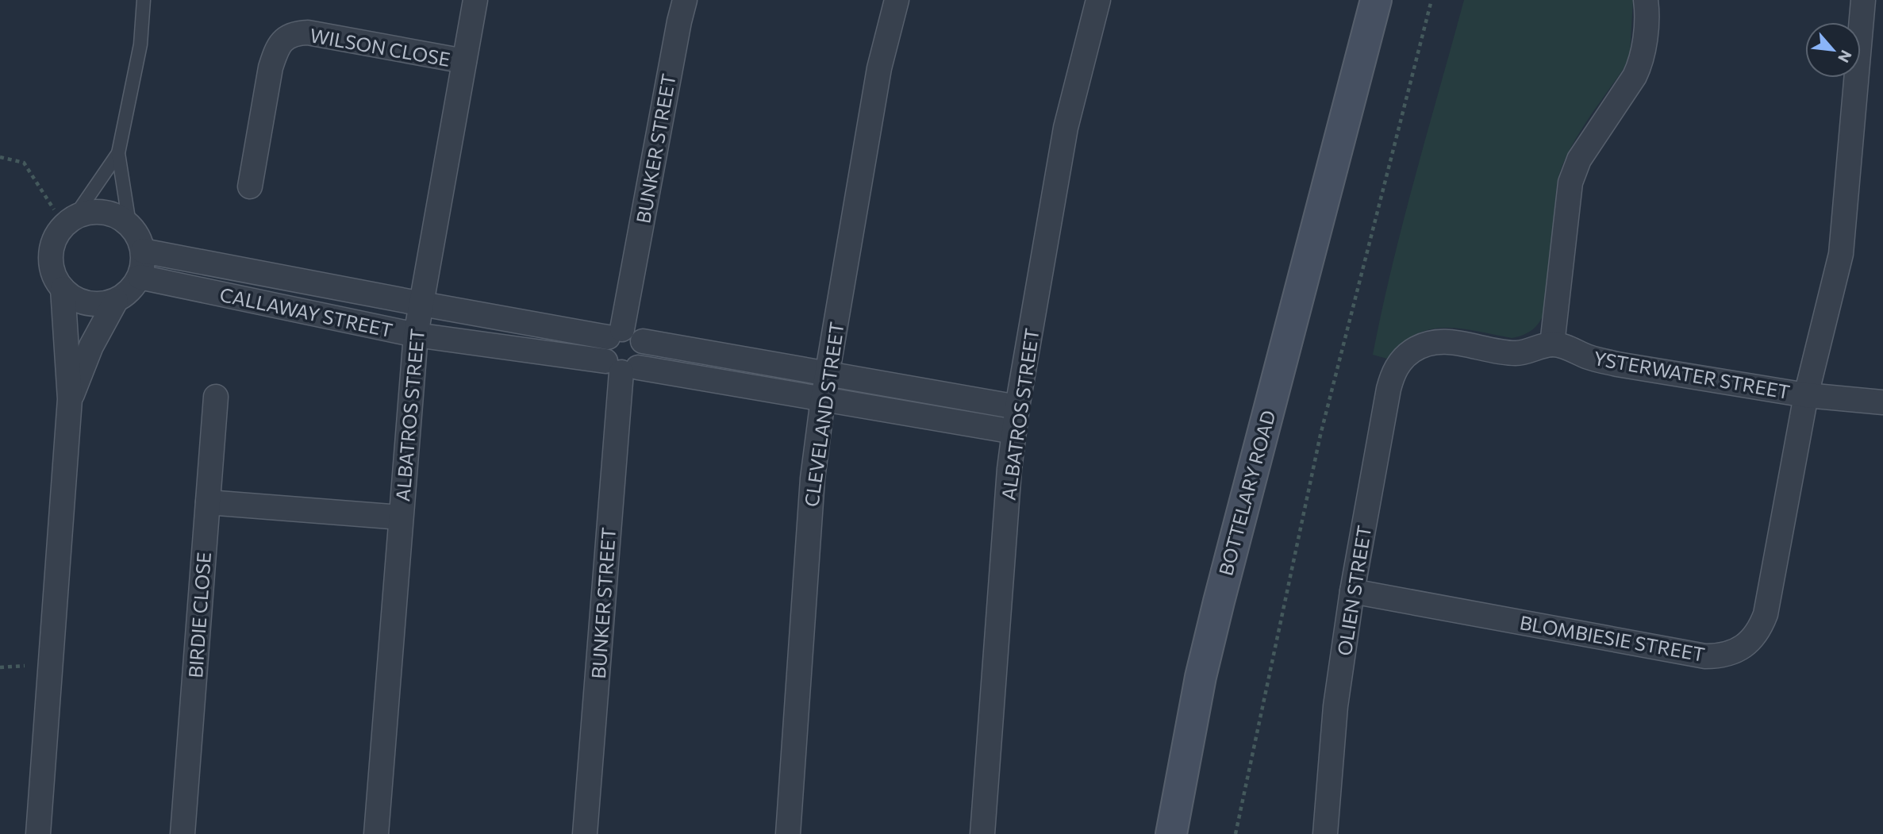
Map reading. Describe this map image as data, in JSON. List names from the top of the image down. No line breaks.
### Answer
{"streets":{"main road":["BOTTELARY ROAD"],"street":["WILSON CLOSE","BUNKER STREET","CALLAWAY STREET","YSTERWATER STREET","CLEVELAND STREET","ALBATROS STREET","OLIEN STREET","BIRDIE CLOSE","BLOMBIESIE STREET"]},"crossings":[["WILSON CLOSE","ALBATROS STREET"],["BUNKER STREET","CALLAWAY STREET"],["CALLAWAY STREET","CLEVELAND STREET"],["CALLAWAY STREET","ALBATROS STREET"],["YSTERWATER STREET","OLIEN STREET"],["YSTERWATER STREET","BLOMBIESIE STREET"],["OLIEN STREET","BLOMBIESIE STREET"]],"north":"bottom right"}
